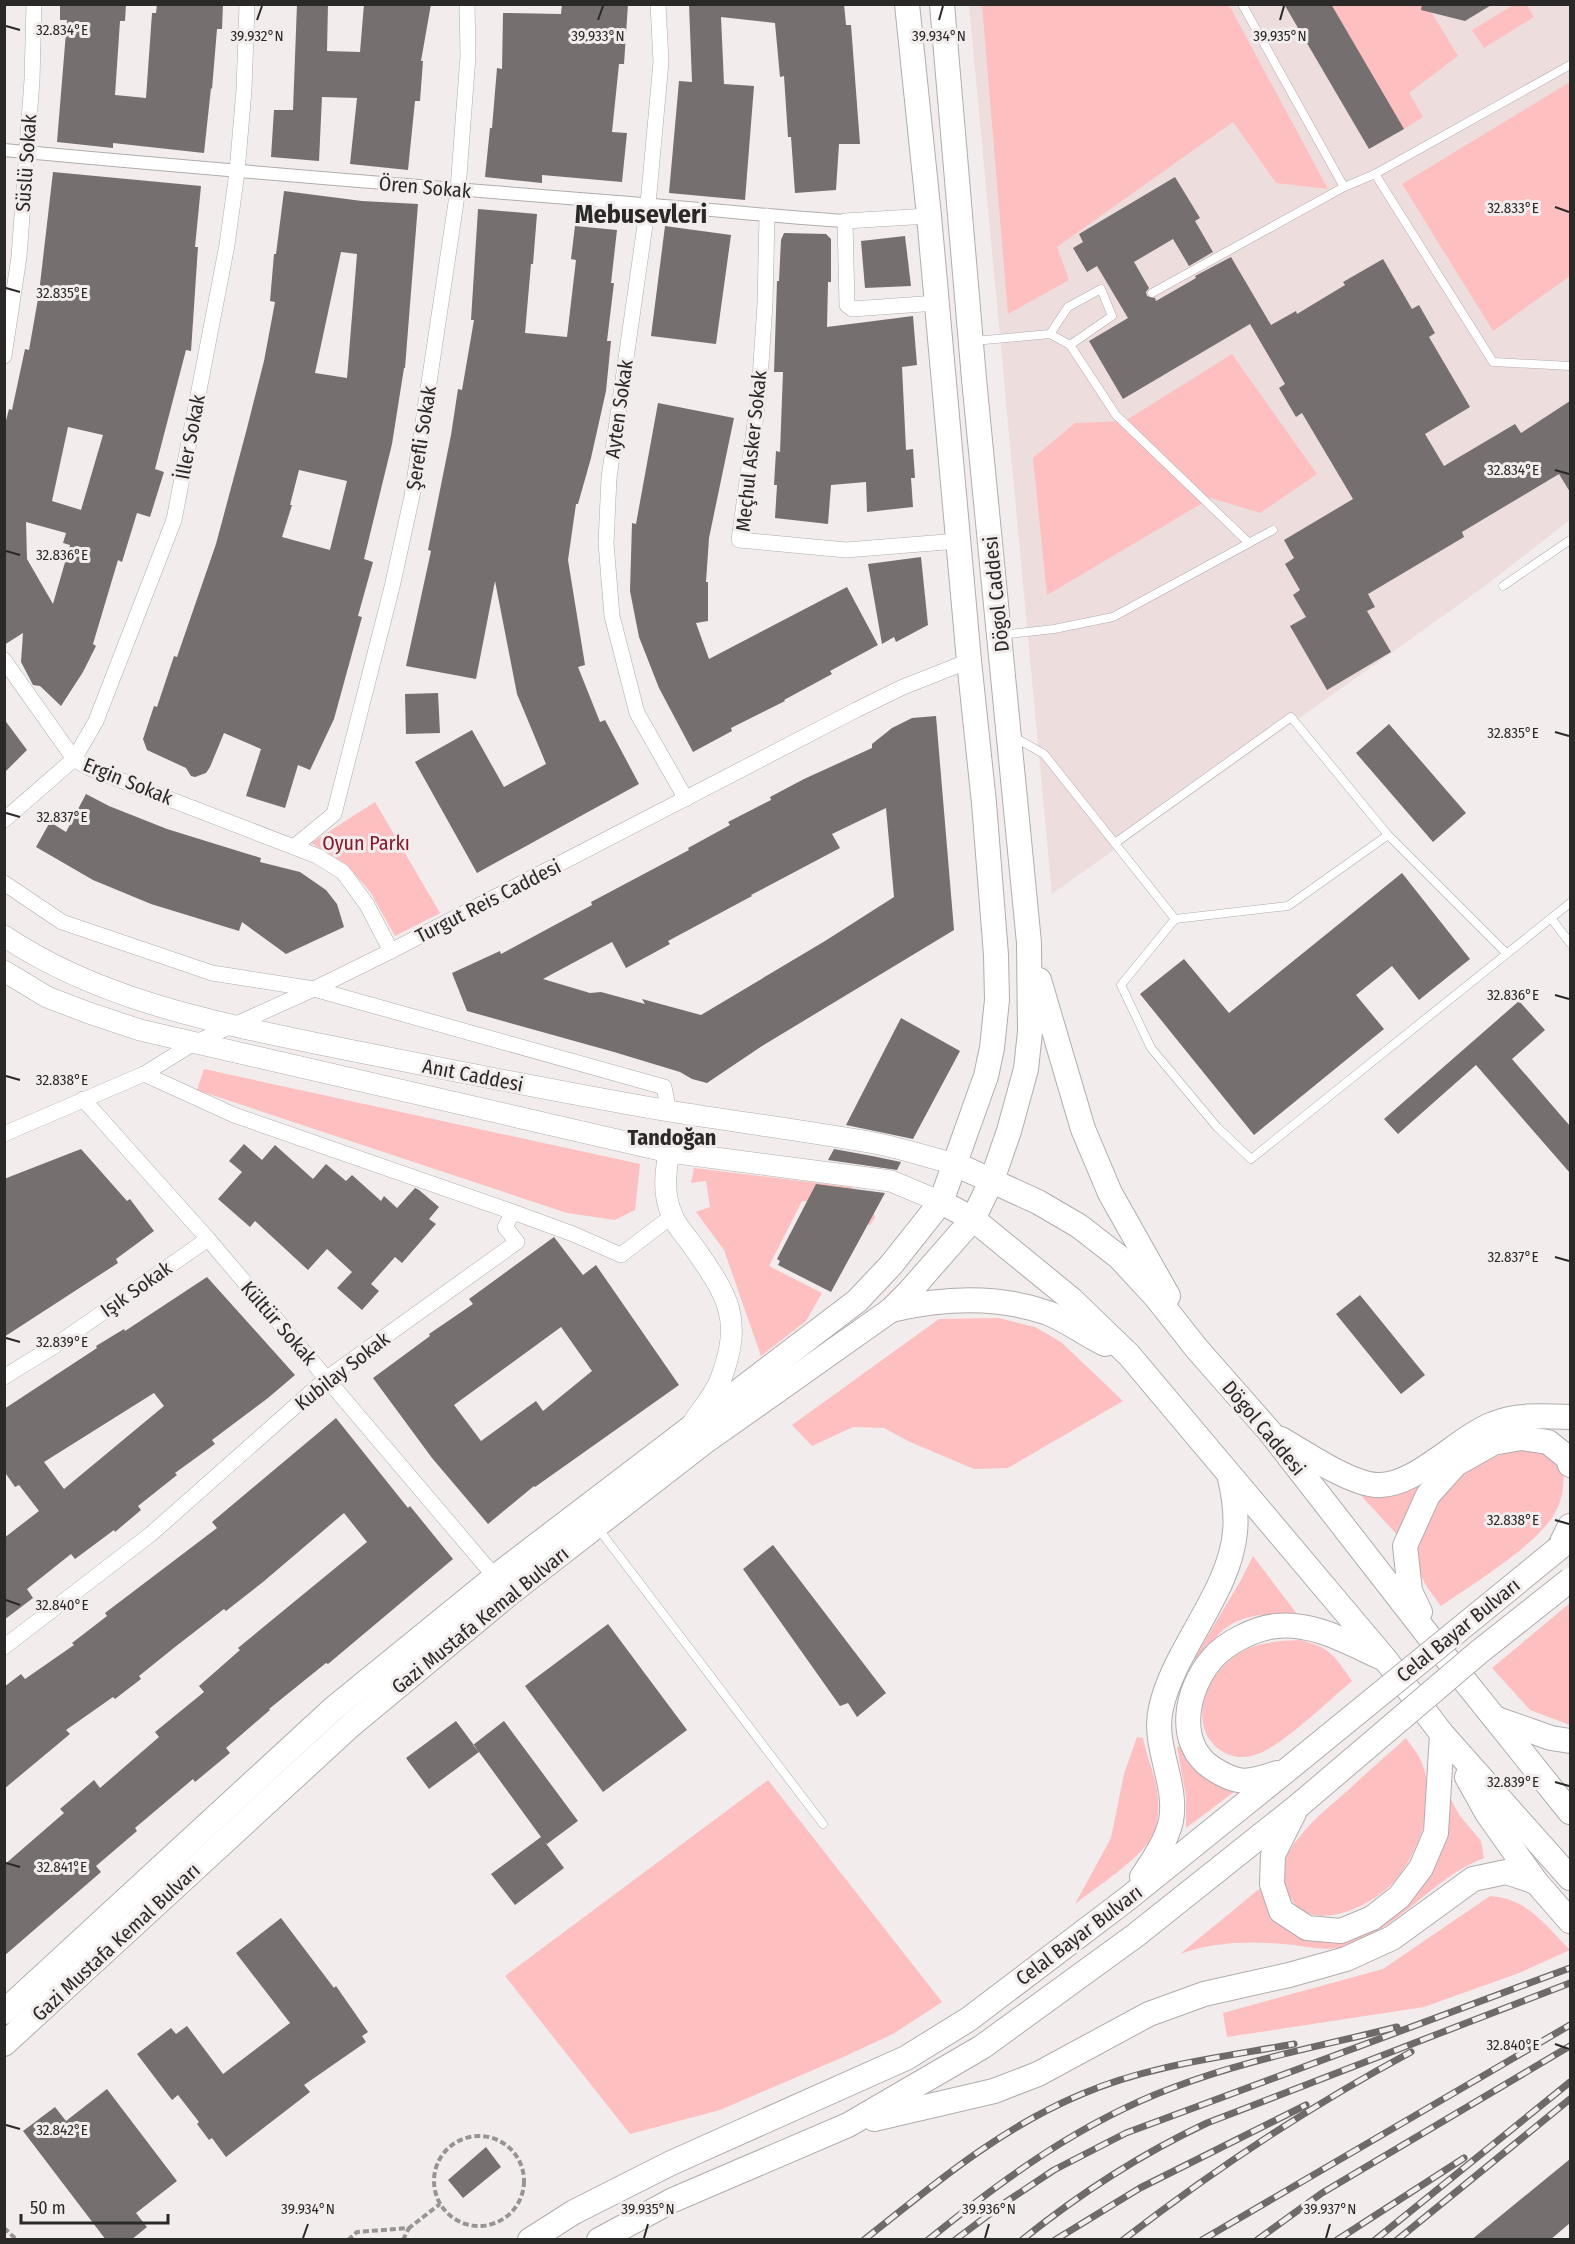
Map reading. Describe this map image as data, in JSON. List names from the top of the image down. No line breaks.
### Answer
{"streets":{"main road":["Dögol Caddesi","Anıt Caddesi","Gazi Mustafa Kemal Bulvarı","Celal Bayar Bulvarı"],"street":["Süslü Sokak","Ören Sokak","Ayten Sokak","İller Sokak","Şerefli Sokak","Meçhul Asker Sokak","Ergin Sokak","Turgut Reis Caddesi","Işık Sokak","Kültür Sokak","Kubilay Sokak"]},"crossings":[["Süslü Sokak","Ören Sokak"],["Ören Sokak","Ayten Sokak"],["Ören Sokak","İller Sokak"],["Ören Sokak","Şerefli Sokak"],["Ören Sokak","Meçhul Asker Sokak"],["Ören Sokak","Dögol Caddesi"],["Ayten Sokak","Turgut Reis Caddesi"],["İller Sokak","Ergin Sokak"],["Şerefli Sokak","Ergin Sokak"],["Meçhul Asker Sokak","Dögol Caddesi"],["Dögol Caddesi","Turgut Reis Caddesi"],["Dögol Caddesi","Anıt Caddesi"],["Dögol Caddesi","Gazi Mustafa Kemal Bulvarı"],["Ergin Sokak","Turgut Reis Caddesi"],["Turgut Reis Caddesi","Anıt Caddesi"],["Turgut Reis Caddesi","Kültür Sokak"],["Anıt Caddesi","Gazi Mustafa Kemal Bulvarı"],["Işık Sokak","Kültür Sokak"],["Kültür Sokak","Kubilay Sokak"],["Kültür Sokak","Gazi Mustafa Kemal Bulvarı"]],"districts":["Mebusevleri","Tandoğan"],"parks":["Oyun Parkı"],"scale_bar":"50 m","coordinates":["32.834°E","39.932°N","39.933°N","39.934°N","39.935°N","32.833°E","32.835°E","32.836°E","32.837°E","32.838°E","32.839°E","32.840°E","32.841°E","32.842°E","39.936°N","39.937°N"]}
